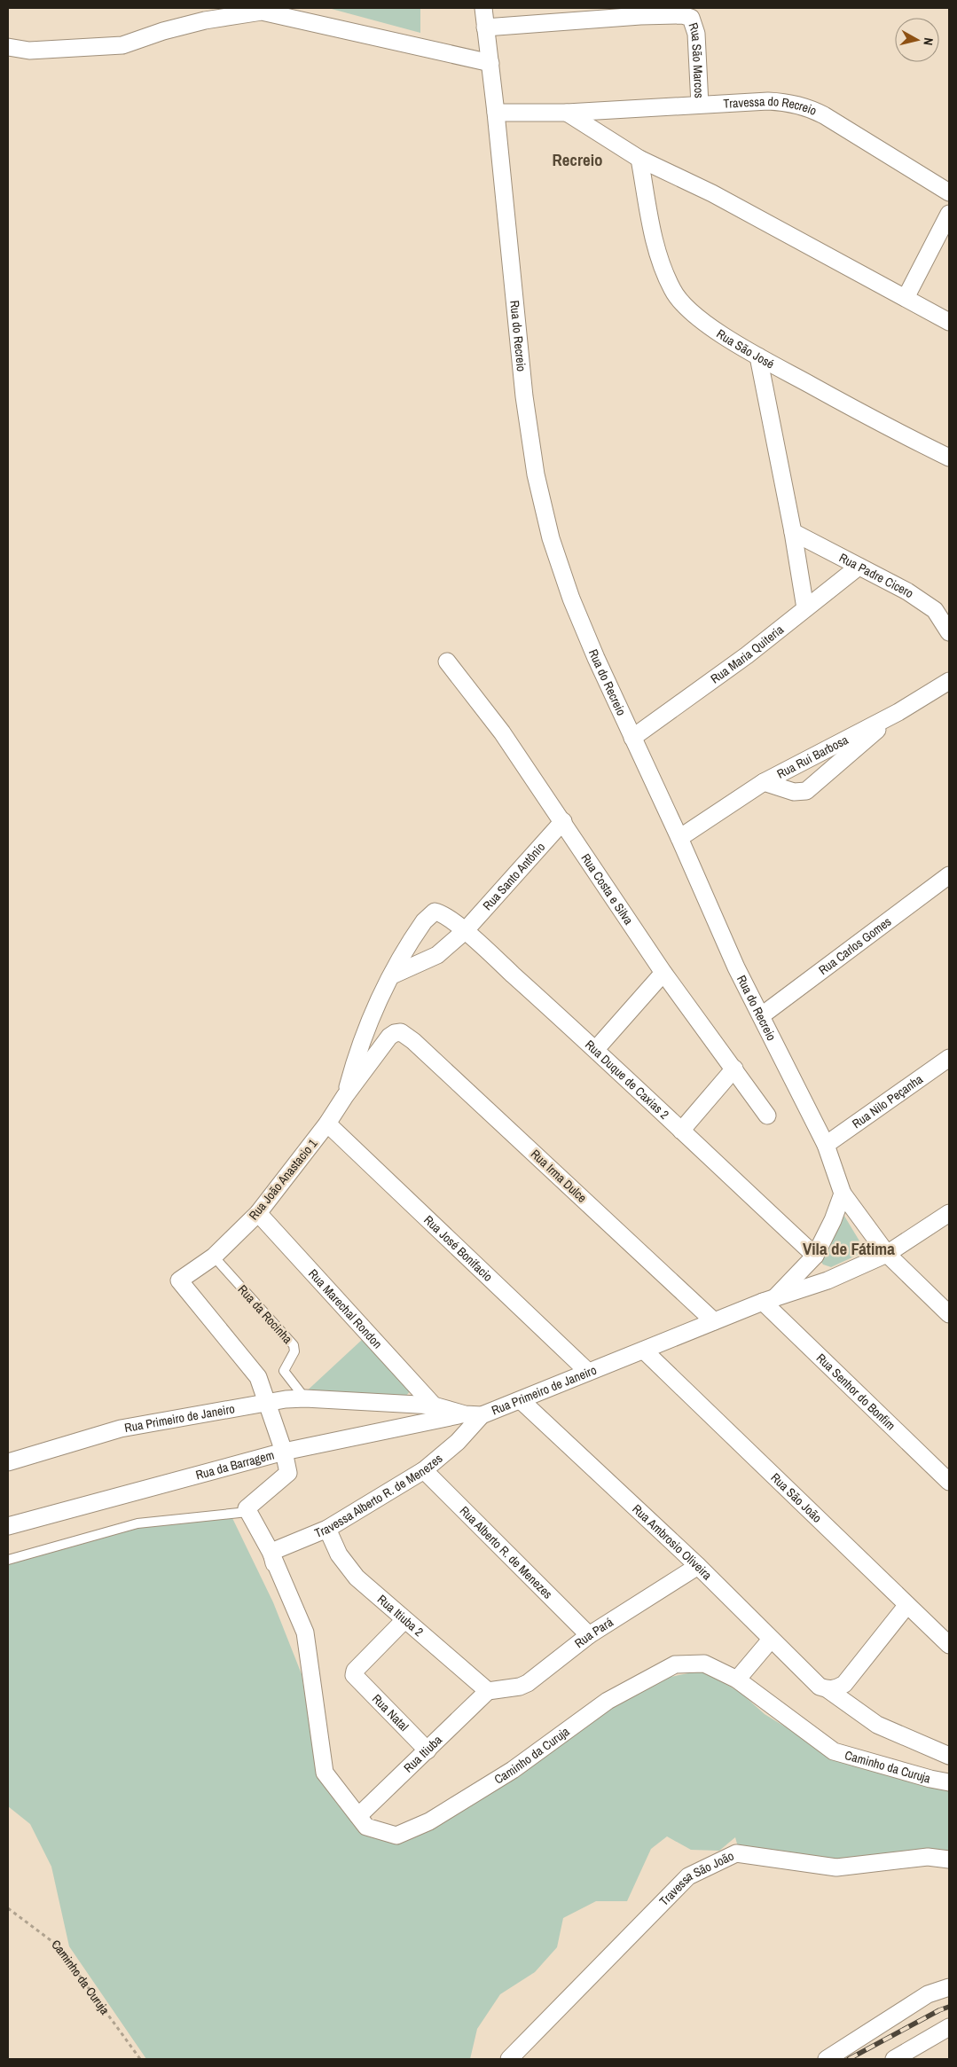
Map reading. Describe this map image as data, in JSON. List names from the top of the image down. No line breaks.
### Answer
{"streets":{"street":["Rua São Marcos","Travessa do Recreio","Rua do Recreio","Rua São José","Rua Padre Cicero","Rua Maria Quiteria","Rua Rui Barbosa","Rua Santo Antônio","Rua Costa e Silva","Rua Carlos Gomes","Rua Duque de Caxias 2","Rua Nilo Peçanha","Rua Irma Dulce","Rua João Anastacio 1","Rua José Bonifacio","Rua Marechal Rondon","Rua Primeiro de Janeiro","Rua Senhor do Bonfim","Rua da Barragem","Travessa Alberto R. de Menezes","Rua São João","Rua Ambrosio Oliveira","Rua Alberto R. de Menezes","Rua Itiuba 2","Rua Pará","Rua Natal","Rua Itiuba","Caminho da Curuja","Travessa São João"],"lane":["Rua da Rocinha"]},"crossings":[["Rua São Marcos","Travessa do Recreio"],["Rua São Marcos","Rua do Recreio"],["Rua do Recreio","Rua Maria Quiteria"],["Rua do Recreio","Rua Rui Barbosa"],["Rua do Recreio","Rua Carlos Gomes"],["Rua do Recreio","Rua Nilo Peçanha"],["Rua do Recreio","Rua Primeiro de Janeiro"],["Rua Padre Cicero","Rua Maria Quiteria"],["Rua Santo Antônio","Rua Costa e Silva"],["Rua Santo Antônio","Rua Duque de Caxias 2"],["Rua Duque de Caxias 2","Rua João Anastacio 1"],["Rua Irma Dulce","Rua João Anastacio 1"],["Rua Irma Dulce","Rua Primeiro de Janeiro"],["Rua João Anastacio 1","Rua José Bonifacio"],["Rua João Anastacio 1","Rua Marechal Rondon"],["Rua João Anastacio 1","Rua da Rocinha"],["Rua João Anastacio 1","Rua Primeiro de Janeiro"],["Rua José Bonifacio","Rua Primeiro de Janeiro"],["Rua Marechal Rondon","Rua Primeiro de Janeiro"],["Rua da Rocinha","Rua Primeiro de Janeiro"],["Rua Primeiro de Janeiro","Rua Senhor do Bonfim"],["Rua Primeiro de Janeiro","Rua da Barragem"],["Rua Primeiro de Janeiro","Travessa Alberto R. de Menezes"],["Rua Primeiro de Janeiro","Rua São João"],["Rua Primeiro de Janeiro","Rua Ambrosio Oliveira"],["Travessa Alberto R. de Menezes","Rua Alberto R. de Menezes"],["Travessa Alberto R. de Menezes","Rua Itiuba 2"],["Travessa Alberto R. de Menezes","Caminho da Curuja"],["Rua Ambrosio Oliveira","Rua Pará"],["Rua Alberto R. de Menezes","Rua Pará"],["Rua Itiuba 2","Rua Pará"],["Rua Itiuba 2","Rua Natal"],["Rua Itiuba 2","Rua Itiuba"],["Rua Pará","Rua Itiuba"],["Rua Natal","Rua Itiuba"],["Rua Itiuba","Caminho da Curuja"]],"districts":["Recreio","Vila de Fátima"],"north":"right"}
